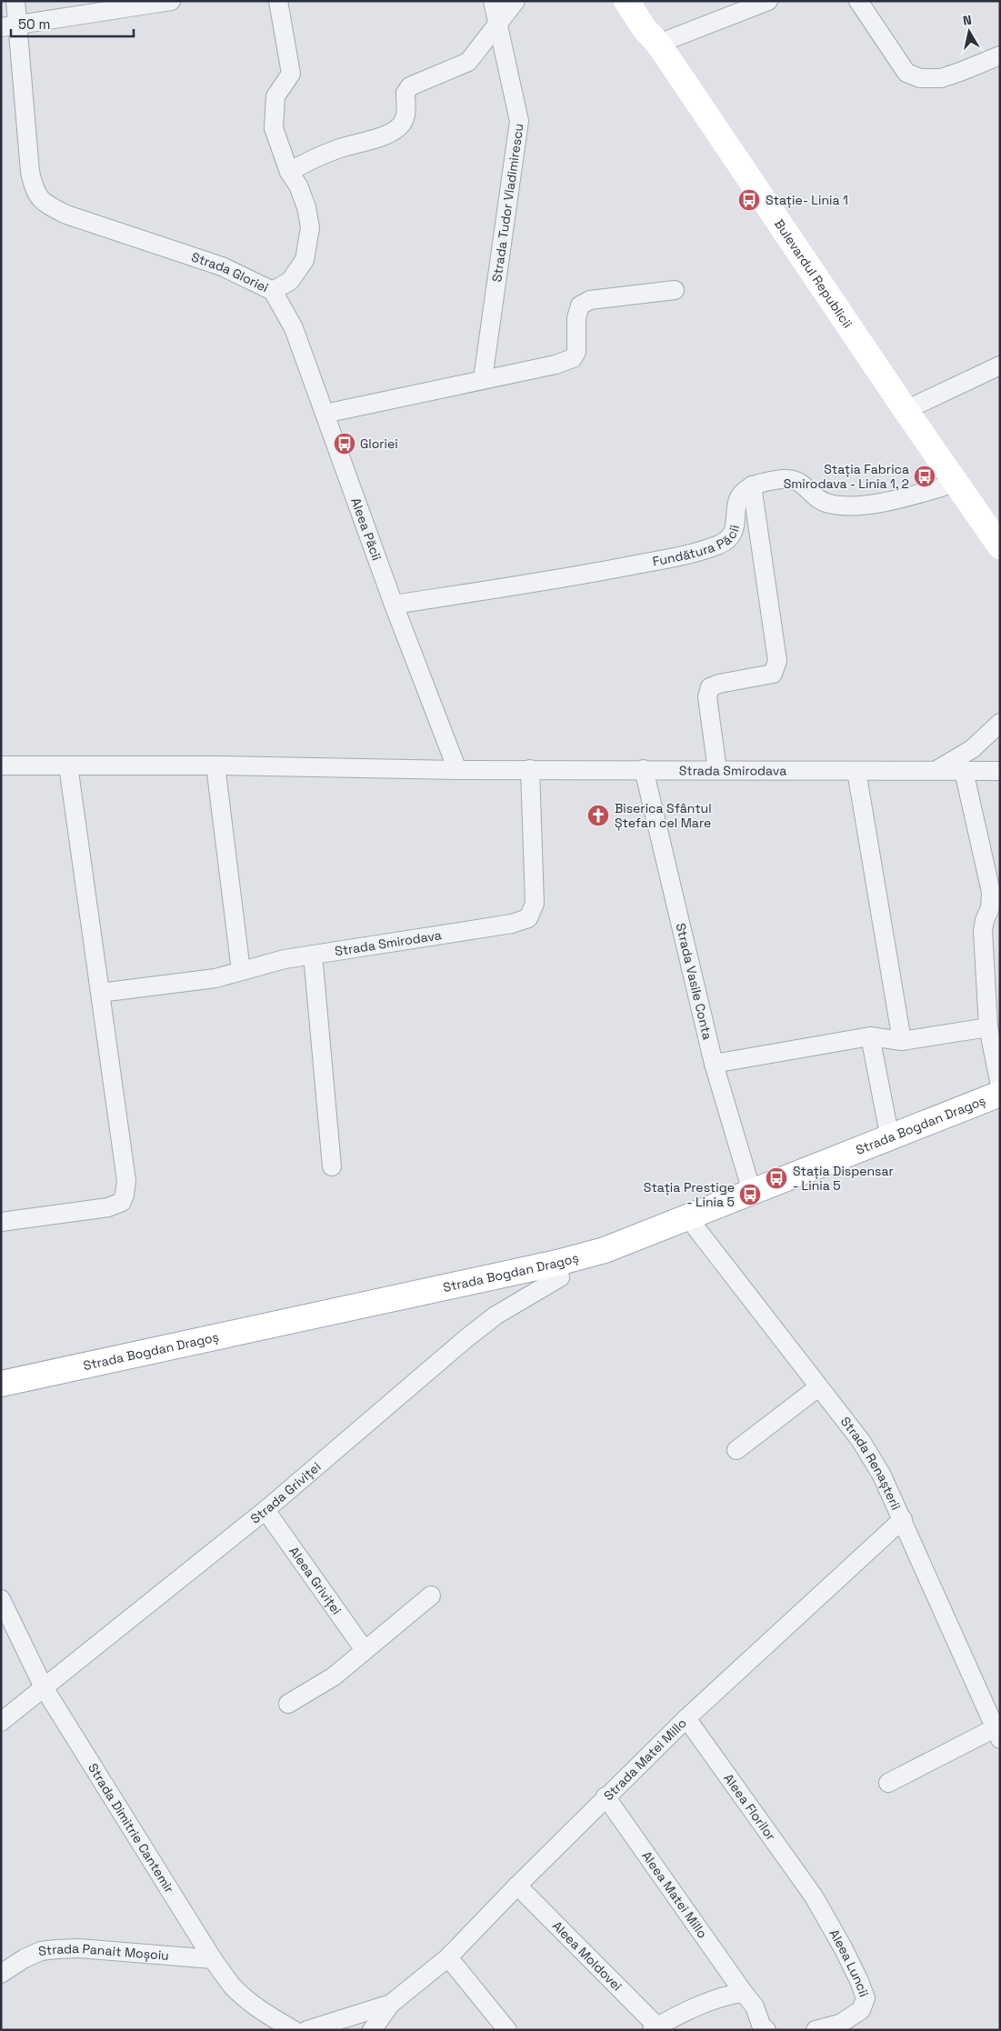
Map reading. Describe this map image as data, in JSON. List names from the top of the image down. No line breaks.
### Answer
{"streets":{"main road":["Bulevardul Republicii","Strada Bogdan Dragoș"],"street":["Strada Tudor Vladimirescu","Strada Gloriei","Aleea Păcii","Fundătura Păcii","Strada Smirodava","Strada Vasile Conta","Strada Renașterii","Strada Griviței","Aleea Griviței","Strada Matei Millo","Aleea Florilor","Strada Dimitrie Cantemir","Aleea Matei Millo","Strada Panait Moșoiu","Aleea Moldovei","Aleea Luncii"]},"crossings":[["Strada Gloriei","Aleea Păcii"],["Aleea Păcii","Fundătura Păcii"],["Aleea Păcii","Strada Smirodava"],["Strada Smirodava","Strada Vasile Conta"],["Strada Vasile Conta","Strada Bogdan Dragoș"],["Strada Bogdan Dragoș","Strada Renașterii"],["Strada Bogdan Dragoș","Strada Griviței"],["Strada Renașterii","Strada Matei Millo"],["Strada Griviței","Aleea Griviței"],["Strada Griviței","Strada Dimitrie Cantemir"],["Strada Matei Millo","Aleea Florilor"],["Strada Matei Millo","Aleea Matei Millo"],["Strada Matei Millo","Aleea Moldovei"],["Aleea Florilor","Aleea Luncii"],["Strada Dimitrie Cantemir","Strada Panait Moșoiu"]],"places":{"bus stop":["Stație- Linia 1","Gloriei","Stația Fabrica Smirodava - Linia 1, 2","Stația Dispensar - Linia 5","Stația Prestige - Linia 5"],"church":["Biserica Sfântul Ștefan cel Mare"]},"scale_bar":"50 m","north":"top"}
